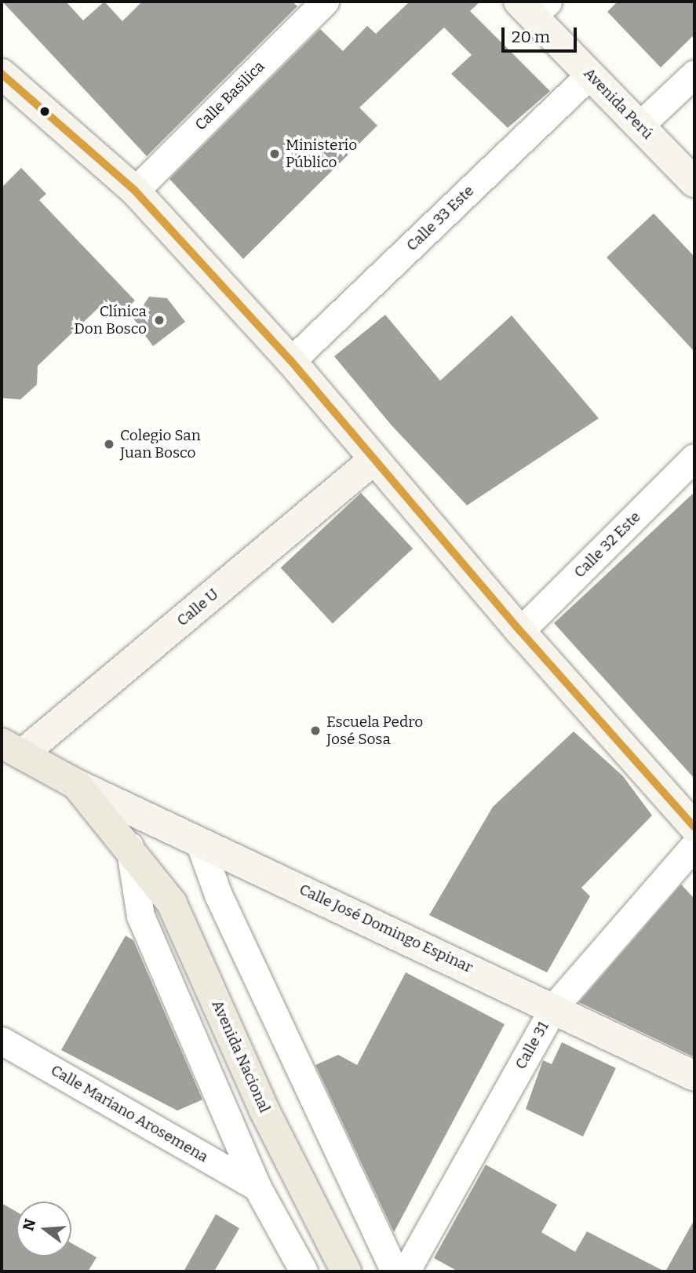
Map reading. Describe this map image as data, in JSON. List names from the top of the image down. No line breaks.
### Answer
{"streets":{"main road":["Avenida Perú","Calle U","Calle José Domingo Espinar","Avenida Nacional"],"street":["Calle Basilica","Calle 33 Este","Calle 32 Este","Calle 31","Calle Mariano Arosemena"]},"crossings":[["Avenida Perú","Calle 33 Este"],["Calle U","Avenida Nacional"],["Calle José Domingo Espinar","Calle 31"],["Calle José Domingo Espinar","Avenida Nacional"]],"places":["Ministerio Público","Clínica Don Bosco","Colegio San Juan Bosco","Escuela Pedro José Sosa"],"scale_bar":"20 m","north":"left"}
